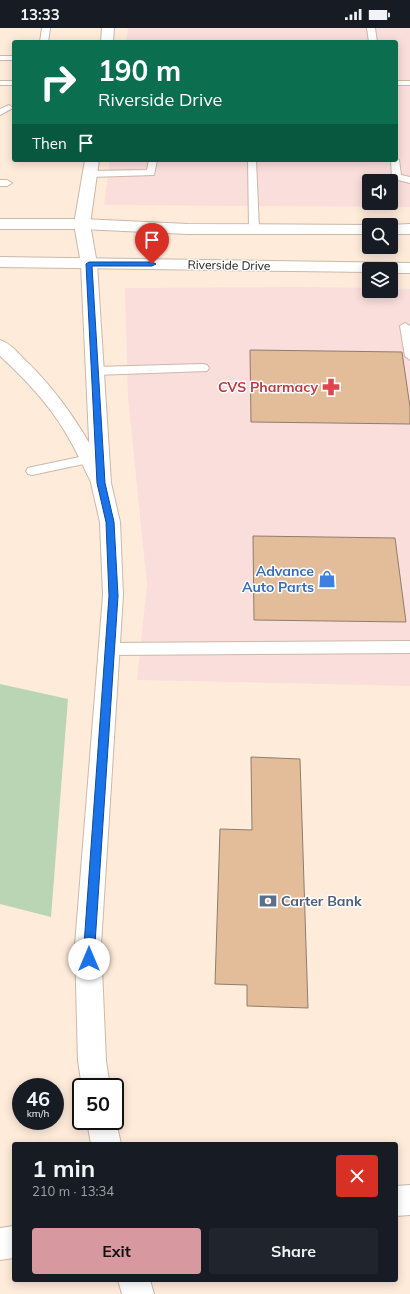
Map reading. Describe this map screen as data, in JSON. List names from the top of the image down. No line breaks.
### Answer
{"streets":{"main road":["Riverside Drive"]},"places":{"pharmacy":["CVS Pharmacy"],"shop":["Advance Auto Parts"],"bank":["Carter Bank"]},"page":{"status":"13:33","turn":["190 m","Riverside Drive"],"then":"Then","speed":"46 km/h","limit":"50","heading":["1 min","210 m · 13:34"],"buttons":["Exit","Share"]}}
